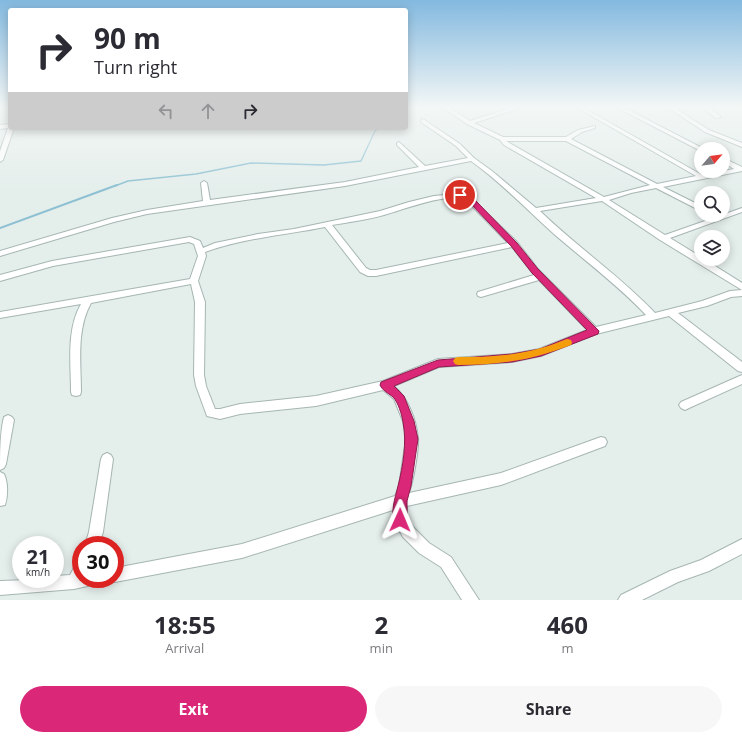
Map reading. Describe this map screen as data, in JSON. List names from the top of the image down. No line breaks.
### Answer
{"north":"top right","page":{"turn":["90 m","Turn right"],"speed":"21 km/h","limit":"30","eta":["18:55","Arrival","2","min","460","m"],"buttons":["Exit","Share"]}}
